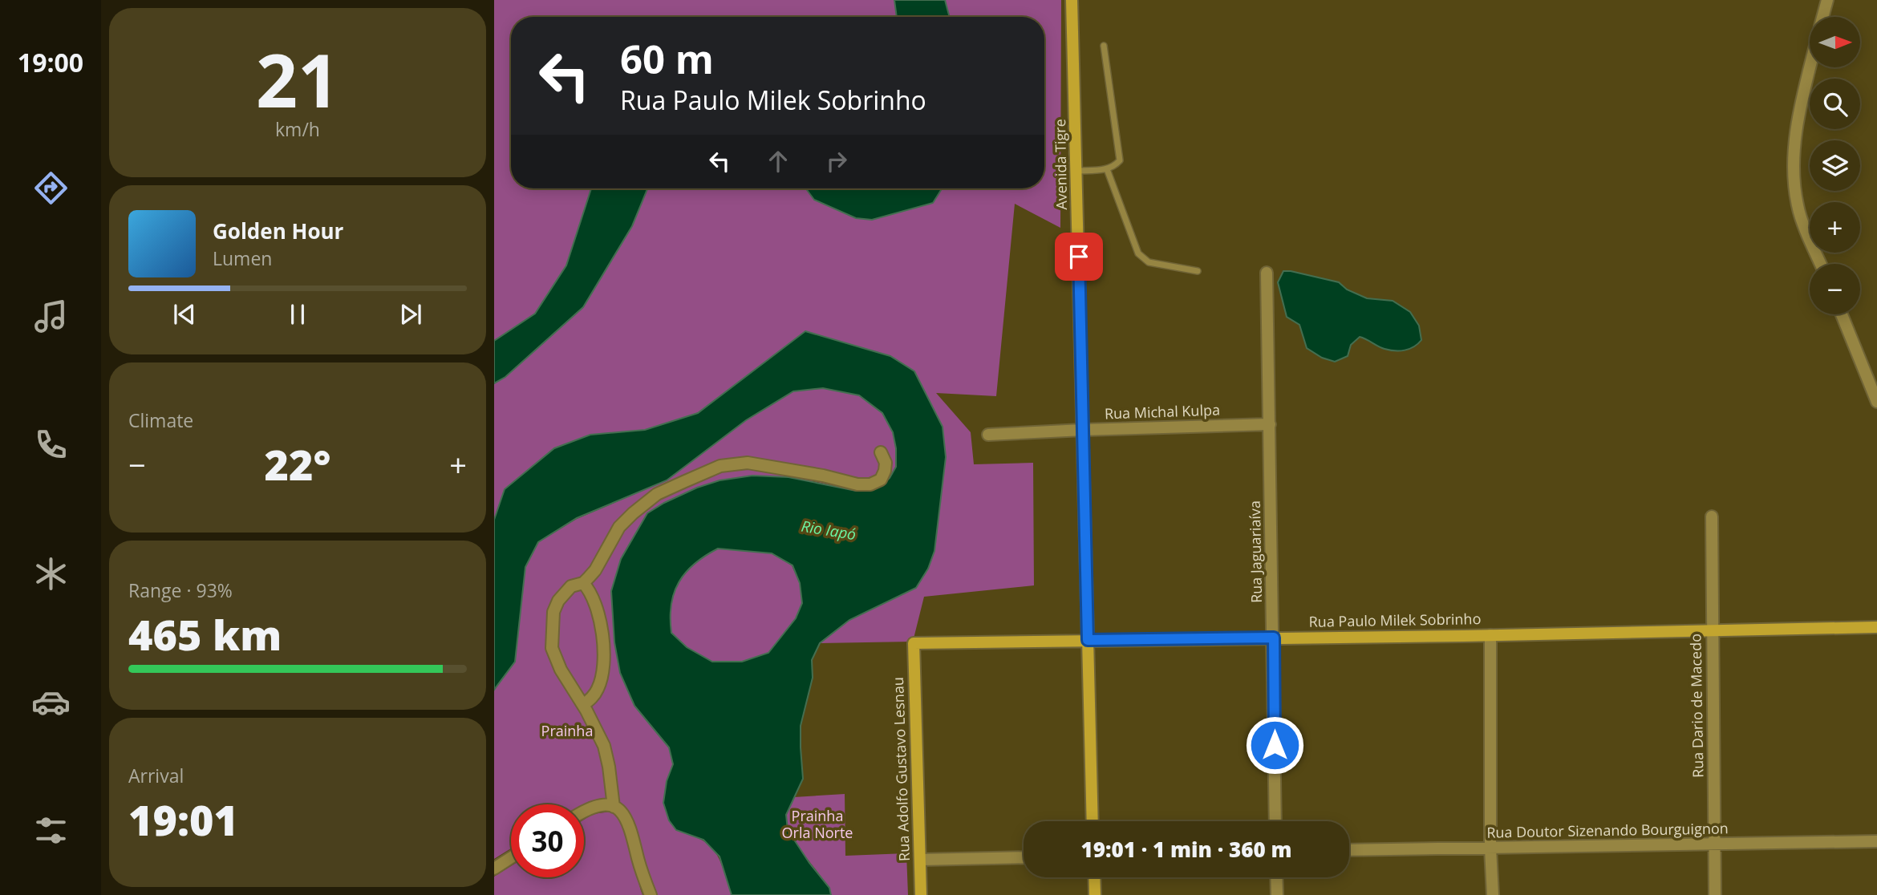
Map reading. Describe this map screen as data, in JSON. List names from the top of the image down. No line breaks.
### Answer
{"streets":{"street":["Avenida Tigre","Rua Michal Kulpa","Rua Jaguariaíva","Rua Paulo Milek Sobrinho","Rua Dario de Macedo","Rua Adolfo Gustavo Lesnau","Rua Doutor Sizenando Bourguignon"]},"crossings":[["Avenida Tigre","Rua Michal Kulpa"],["Avenida Tigre","Rua Paulo Milek Sobrinho"],["Rua Michal Kulpa","Rua Jaguariaíva"],["Rua Jaguariaíva","Rua Paulo Milek Sobrinho"],["Rua Paulo Milek Sobrinho","Rua Dario de Macedo"],["Rua Paulo Milek Sobrinho","Rua Adolfo Gustavo Lesnau"],["Rua Dario de Macedo","Rua Doutor Sizenando Bourguignon"]],"water":["Rio Iapó"],"parks":["Prainha","Prainha Orla Norte"],"north":"right","page":{"tabs":"19:00","tile":[["21","km/h"],"Climate",["Range · 93%","465 km"],["Arrival","19:01"]],"map_buttons":["+","−"],"turn":["60 m","Rua Paulo Milek Sobrinho"],"song":["Golden Hour","Lumen"],"heat":["−","22°","+"],"limit":"30","trip":"19:01 · 1 min · 360 m"}}
